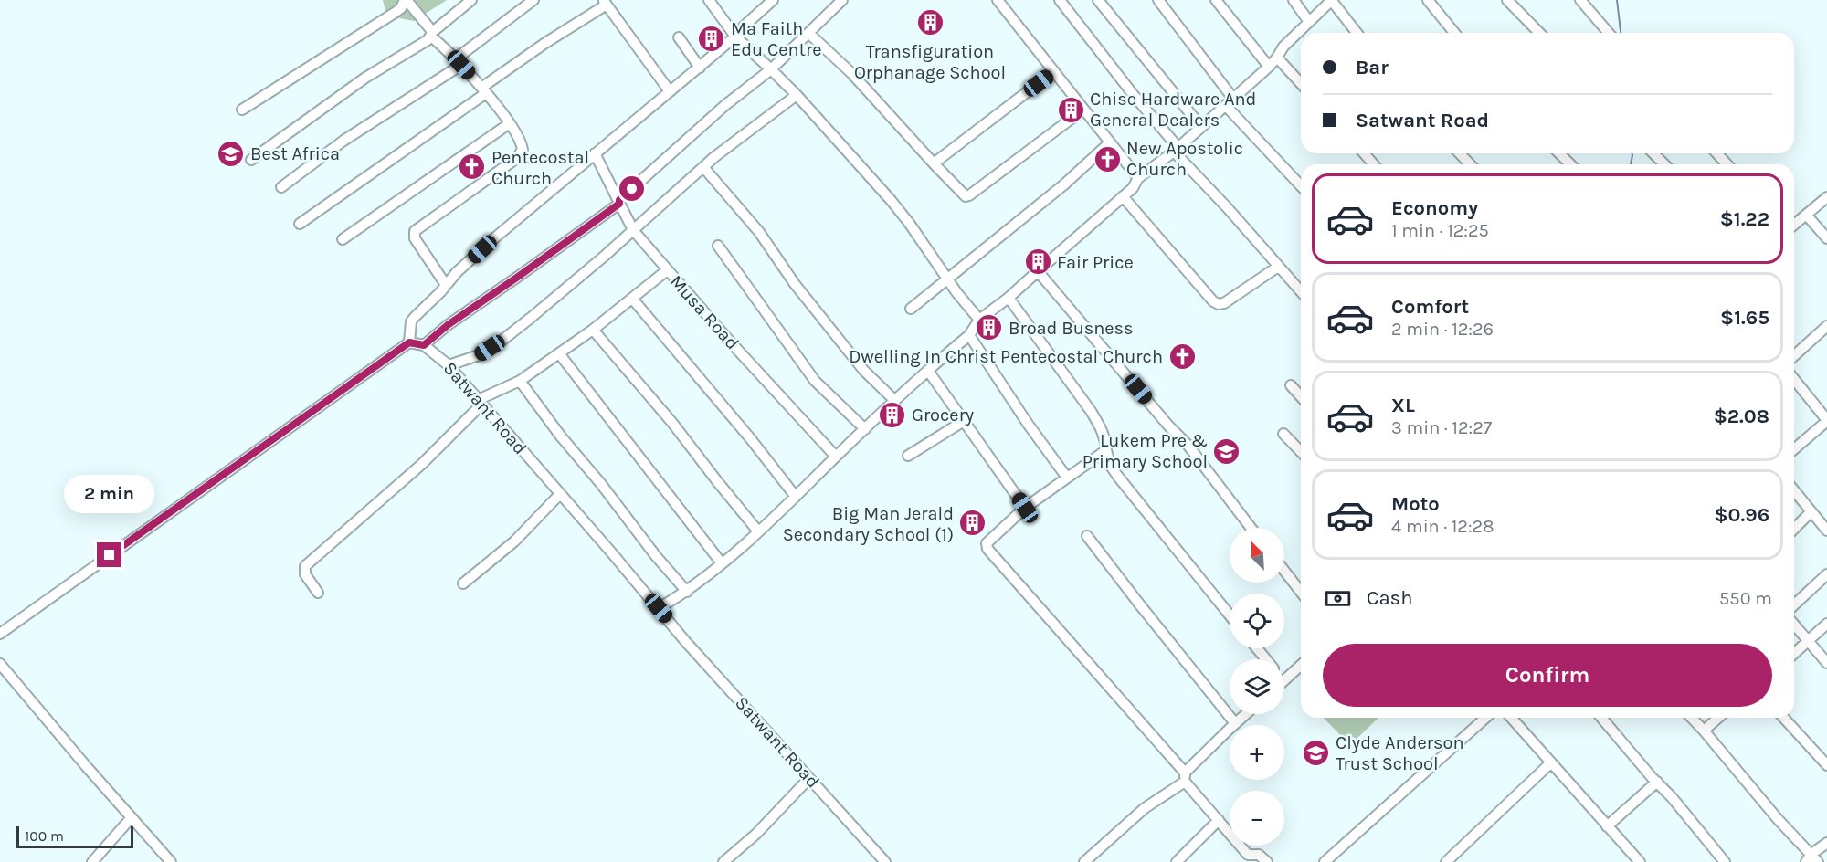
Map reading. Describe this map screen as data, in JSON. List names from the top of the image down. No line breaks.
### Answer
{"streets":{"street":["Musa Road","Satwant Road"]},"places":{"building":["Transfiguration Orphanage School","Ma Faith Edu Centre","Chise Hardware And General Dealers","Fair Price","Broad Busness","Grocery","Big Man Jerald Secondary School (1)"],"school or university":["Best Africa","Lukem Pre & Primary School","Clyde Anderson Trust School"],"church":["New Apostolic Church","Pentecostal Church","Dwelling In Christ Pentecostal Church"]},"scale_bar":"100 m","north":"top left","page":{"banner":["Bar","Satwant Road"],"list":[{"name":"Economy","note":"1 min · 12:25","value":"$1.22"},{"name":"Comfort","note":"2 min · 12:26","value":"$1.65"},{"name":"XL","note":"3 min · 12:27","value":"$2.08"},{"name":"Moto","note":"4 min · 12:28","value":"$0.96"}],"bubble":"2 min","map_buttons":["+","−"],"pay":["Cash","550 m"],"buttons":"Confirm","scale":"100 m"}}
